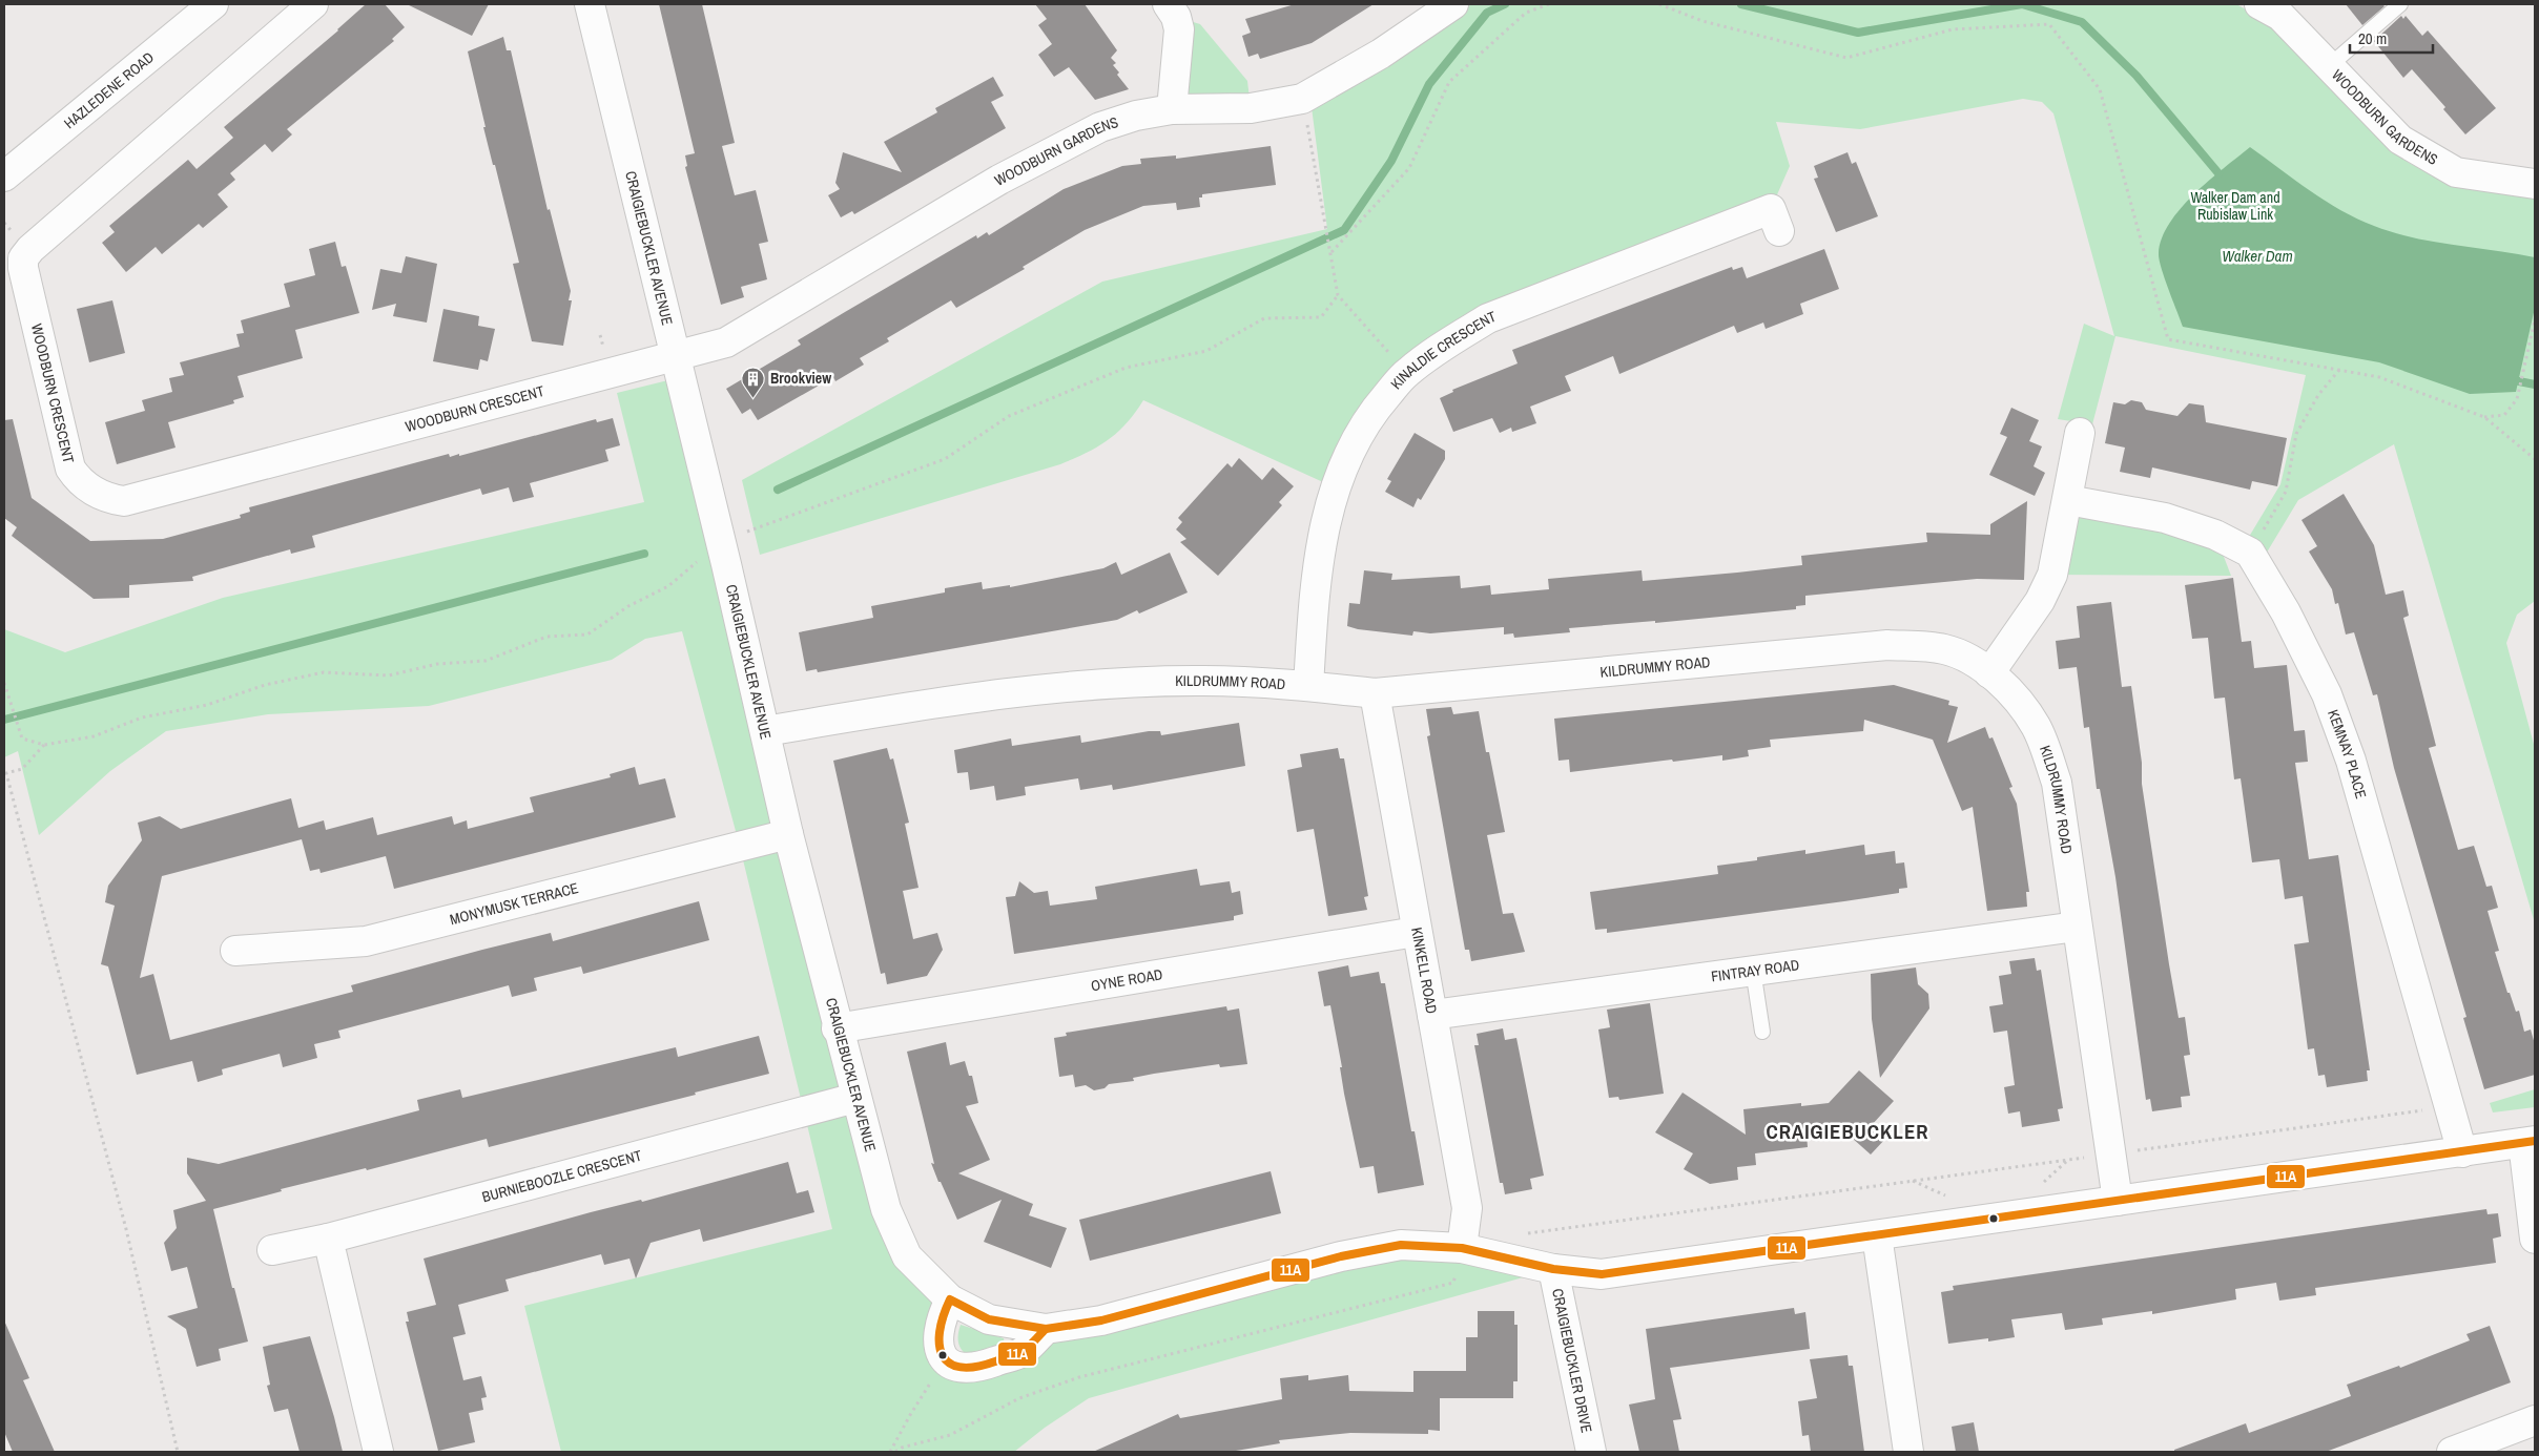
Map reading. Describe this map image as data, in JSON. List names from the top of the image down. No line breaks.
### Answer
{"streets":{"street":["HAZLEDENE ROAD","WOODBURN GARDENS","CRAIGIEBUCKLER AVENUE","KINALDIE CRESCENT","WOODBURN CRESCENT","KILDRUMMY ROAD","KEMNAY PLACE","MONYMUSK TERRACE","FINTRAY ROAD","KINKELL ROAD","OYNE ROAD","BURNIEBOOZLE CRESCENT","CRAIGIEBUCKLER DRIVE"]},"crossings":[["WOODBURN GARDENS","CRAIGIEBUCKLER AVENUE"],["WOODBURN GARDENS","WOODBURN CRESCENT"],["CRAIGIEBUCKLER AVENUE","WOODBURN CRESCENT"],["CRAIGIEBUCKLER AVENUE","KILDRUMMY ROAD"],["CRAIGIEBUCKLER AVENUE","KEMNAY PLACE"],["CRAIGIEBUCKLER AVENUE","MONYMUSK TERRACE"],["CRAIGIEBUCKLER AVENUE","KINKELL ROAD"],["CRAIGIEBUCKLER AVENUE","OYNE ROAD"],["CRAIGIEBUCKLER AVENUE","BURNIEBOOZLE CRESCENT"],["CRAIGIEBUCKLER AVENUE","CRAIGIEBUCKLER DRIVE"],["KINALDIE CRESCENT","KILDRUMMY ROAD"],["KILDRUMMY ROAD","FINTRAY ROAD"],["KILDRUMMY ROAD","KINKELL ROAD"],["FINTRAY ROAD","KINKELL ROAD"],["KINKELL ROAD","OYNE ROAD"]],"districts":["CRAIGIEBUCKLER"],"water":["Walker Dam"],"parks":["Walker Dam and Rubislaw Link"],"places":{"building":["Brookview"]},"lines":["transit line 11A"],"scale_bar":"20 m"}
